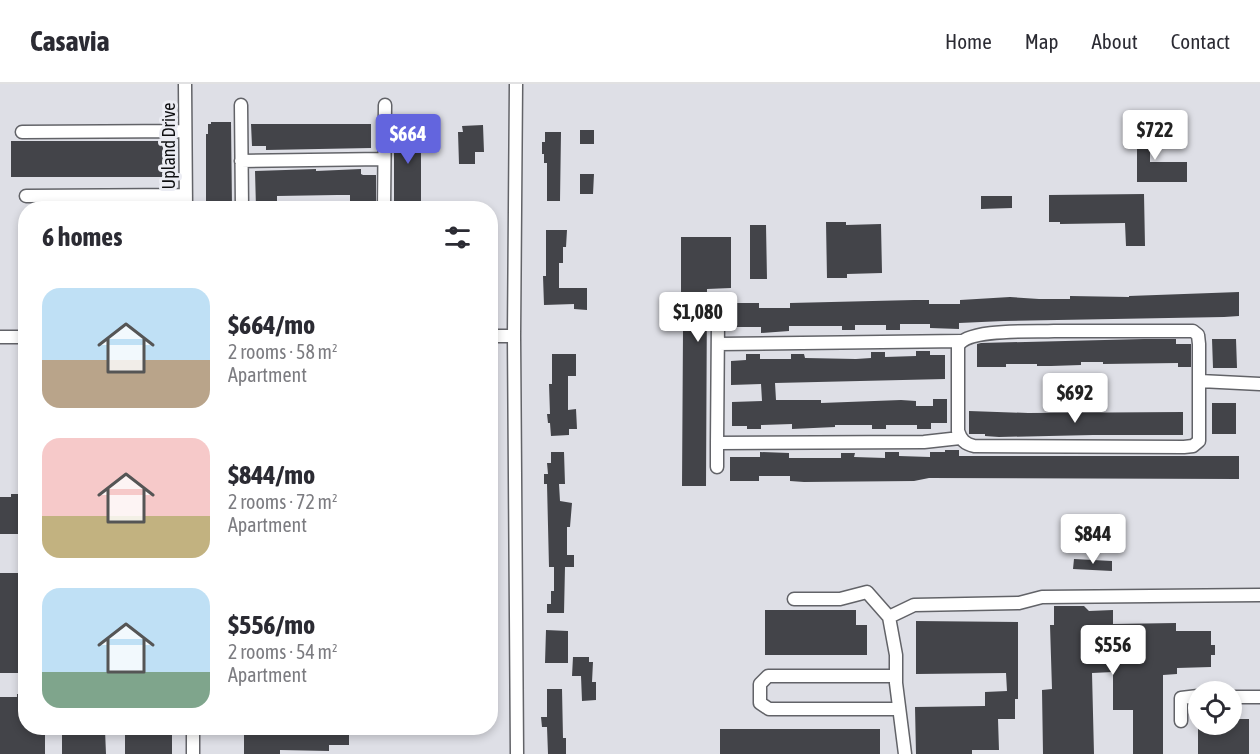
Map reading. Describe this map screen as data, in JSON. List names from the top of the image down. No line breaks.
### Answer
{"streets":{"street":["Upland Drive"]},"page":{"header":"Casavia","nav":["Home","Map","About","Contact"],"price":["$722","$664","$1,080","$692","$844","$556"],"heading":"6 homes","list":[{"name":"$664/mo","note":"2 rooms · 58 m² · Apartment"},{"name":"$844/mo","note":"2 rooms · 72 m² · Apartment"},{"name":"$556/mo","note":"2 rooms · 54 m² · Apartment"}]}}
